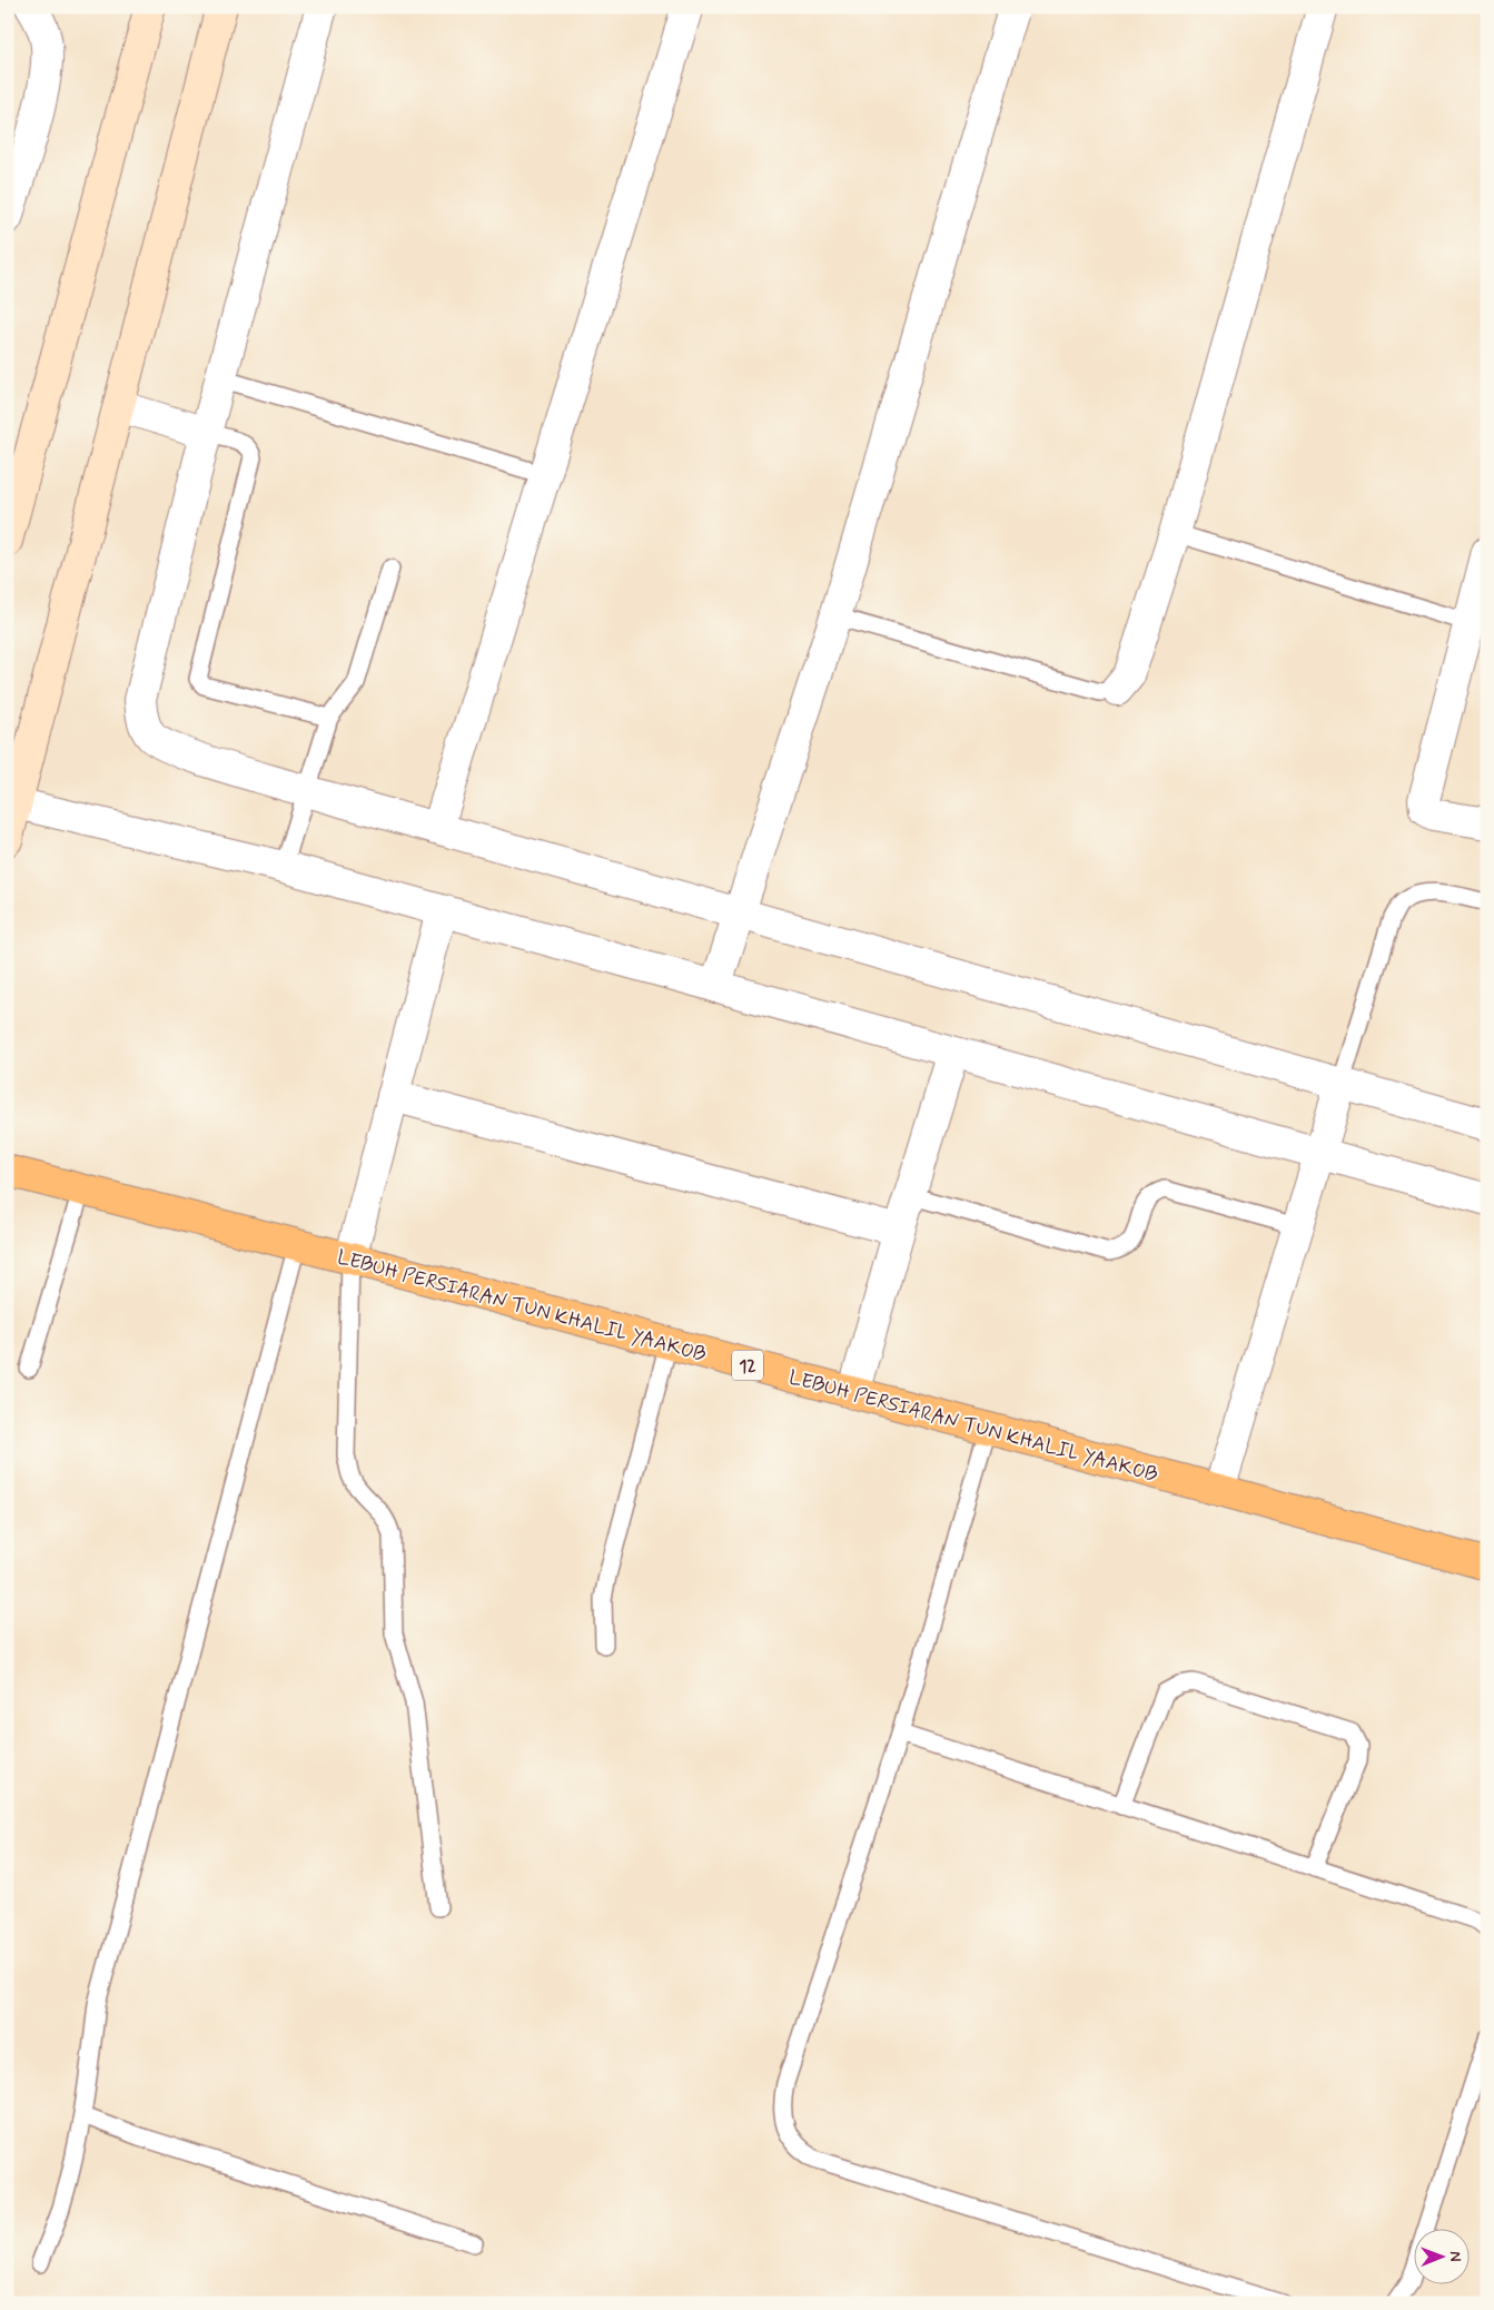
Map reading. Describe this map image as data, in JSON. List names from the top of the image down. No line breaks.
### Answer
{"streets":{"highway":["LEBUH PERSIARAN TUN KHALIL YAAKOB","12"]},"north":"right"}
